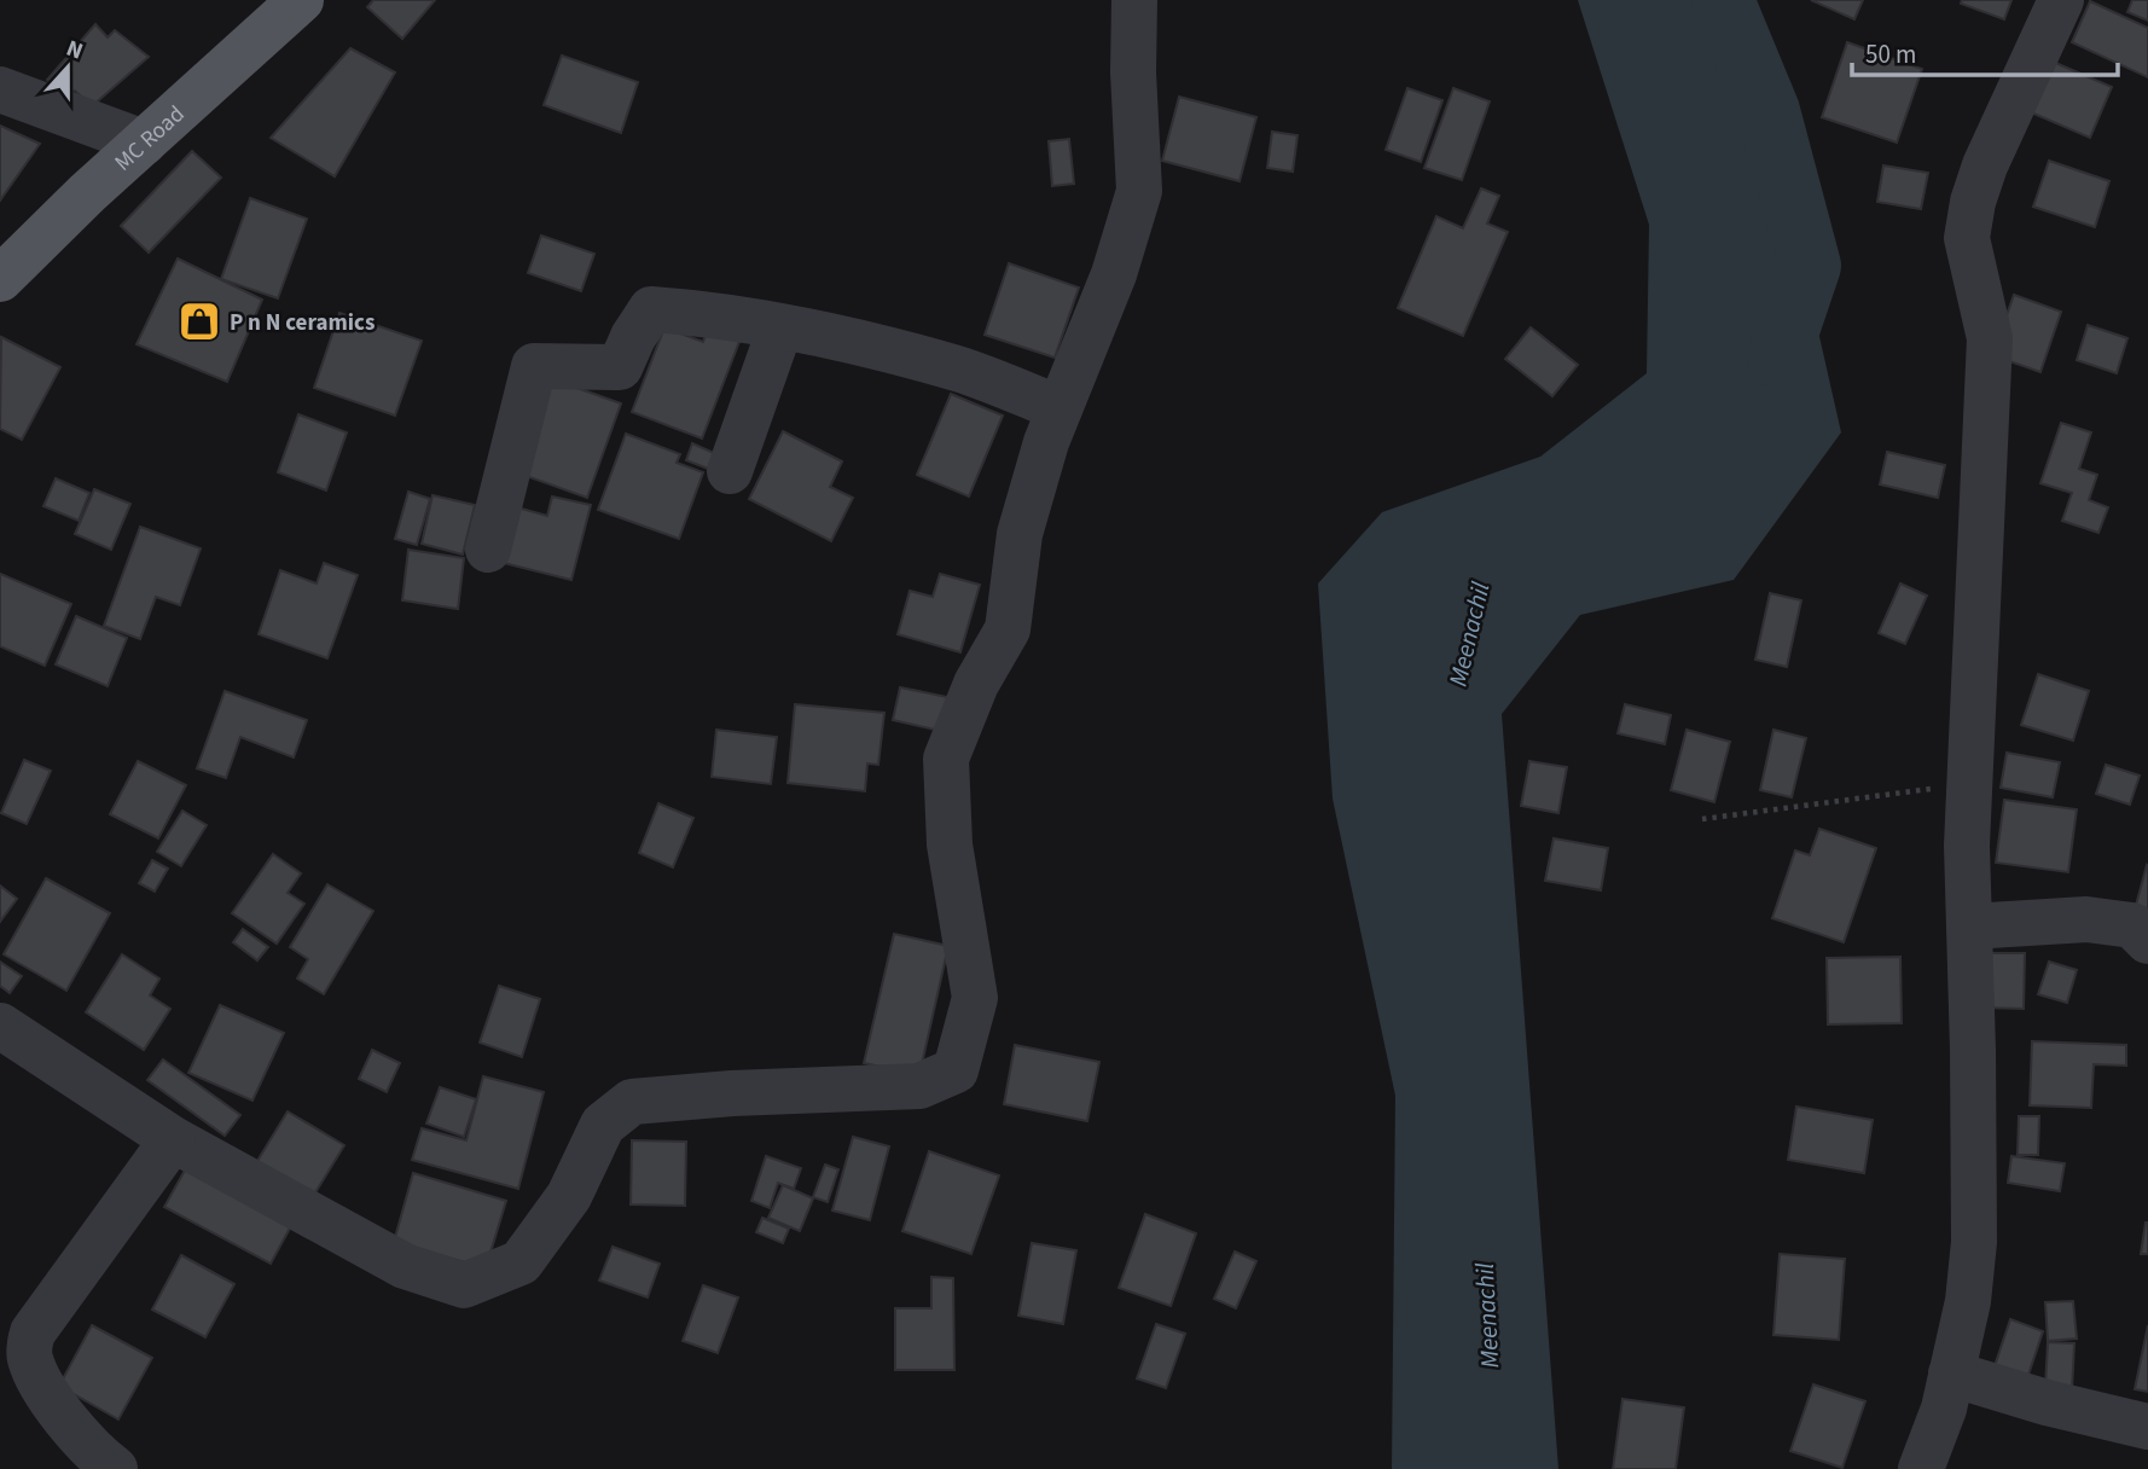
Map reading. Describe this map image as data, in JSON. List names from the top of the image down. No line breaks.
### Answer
{"streets":{"main road":["MC Road"]},"water":["Meenachil"],"places":{"shop":["P n N ceramics"]},"scale_bar":"50 m","north":"top"}
